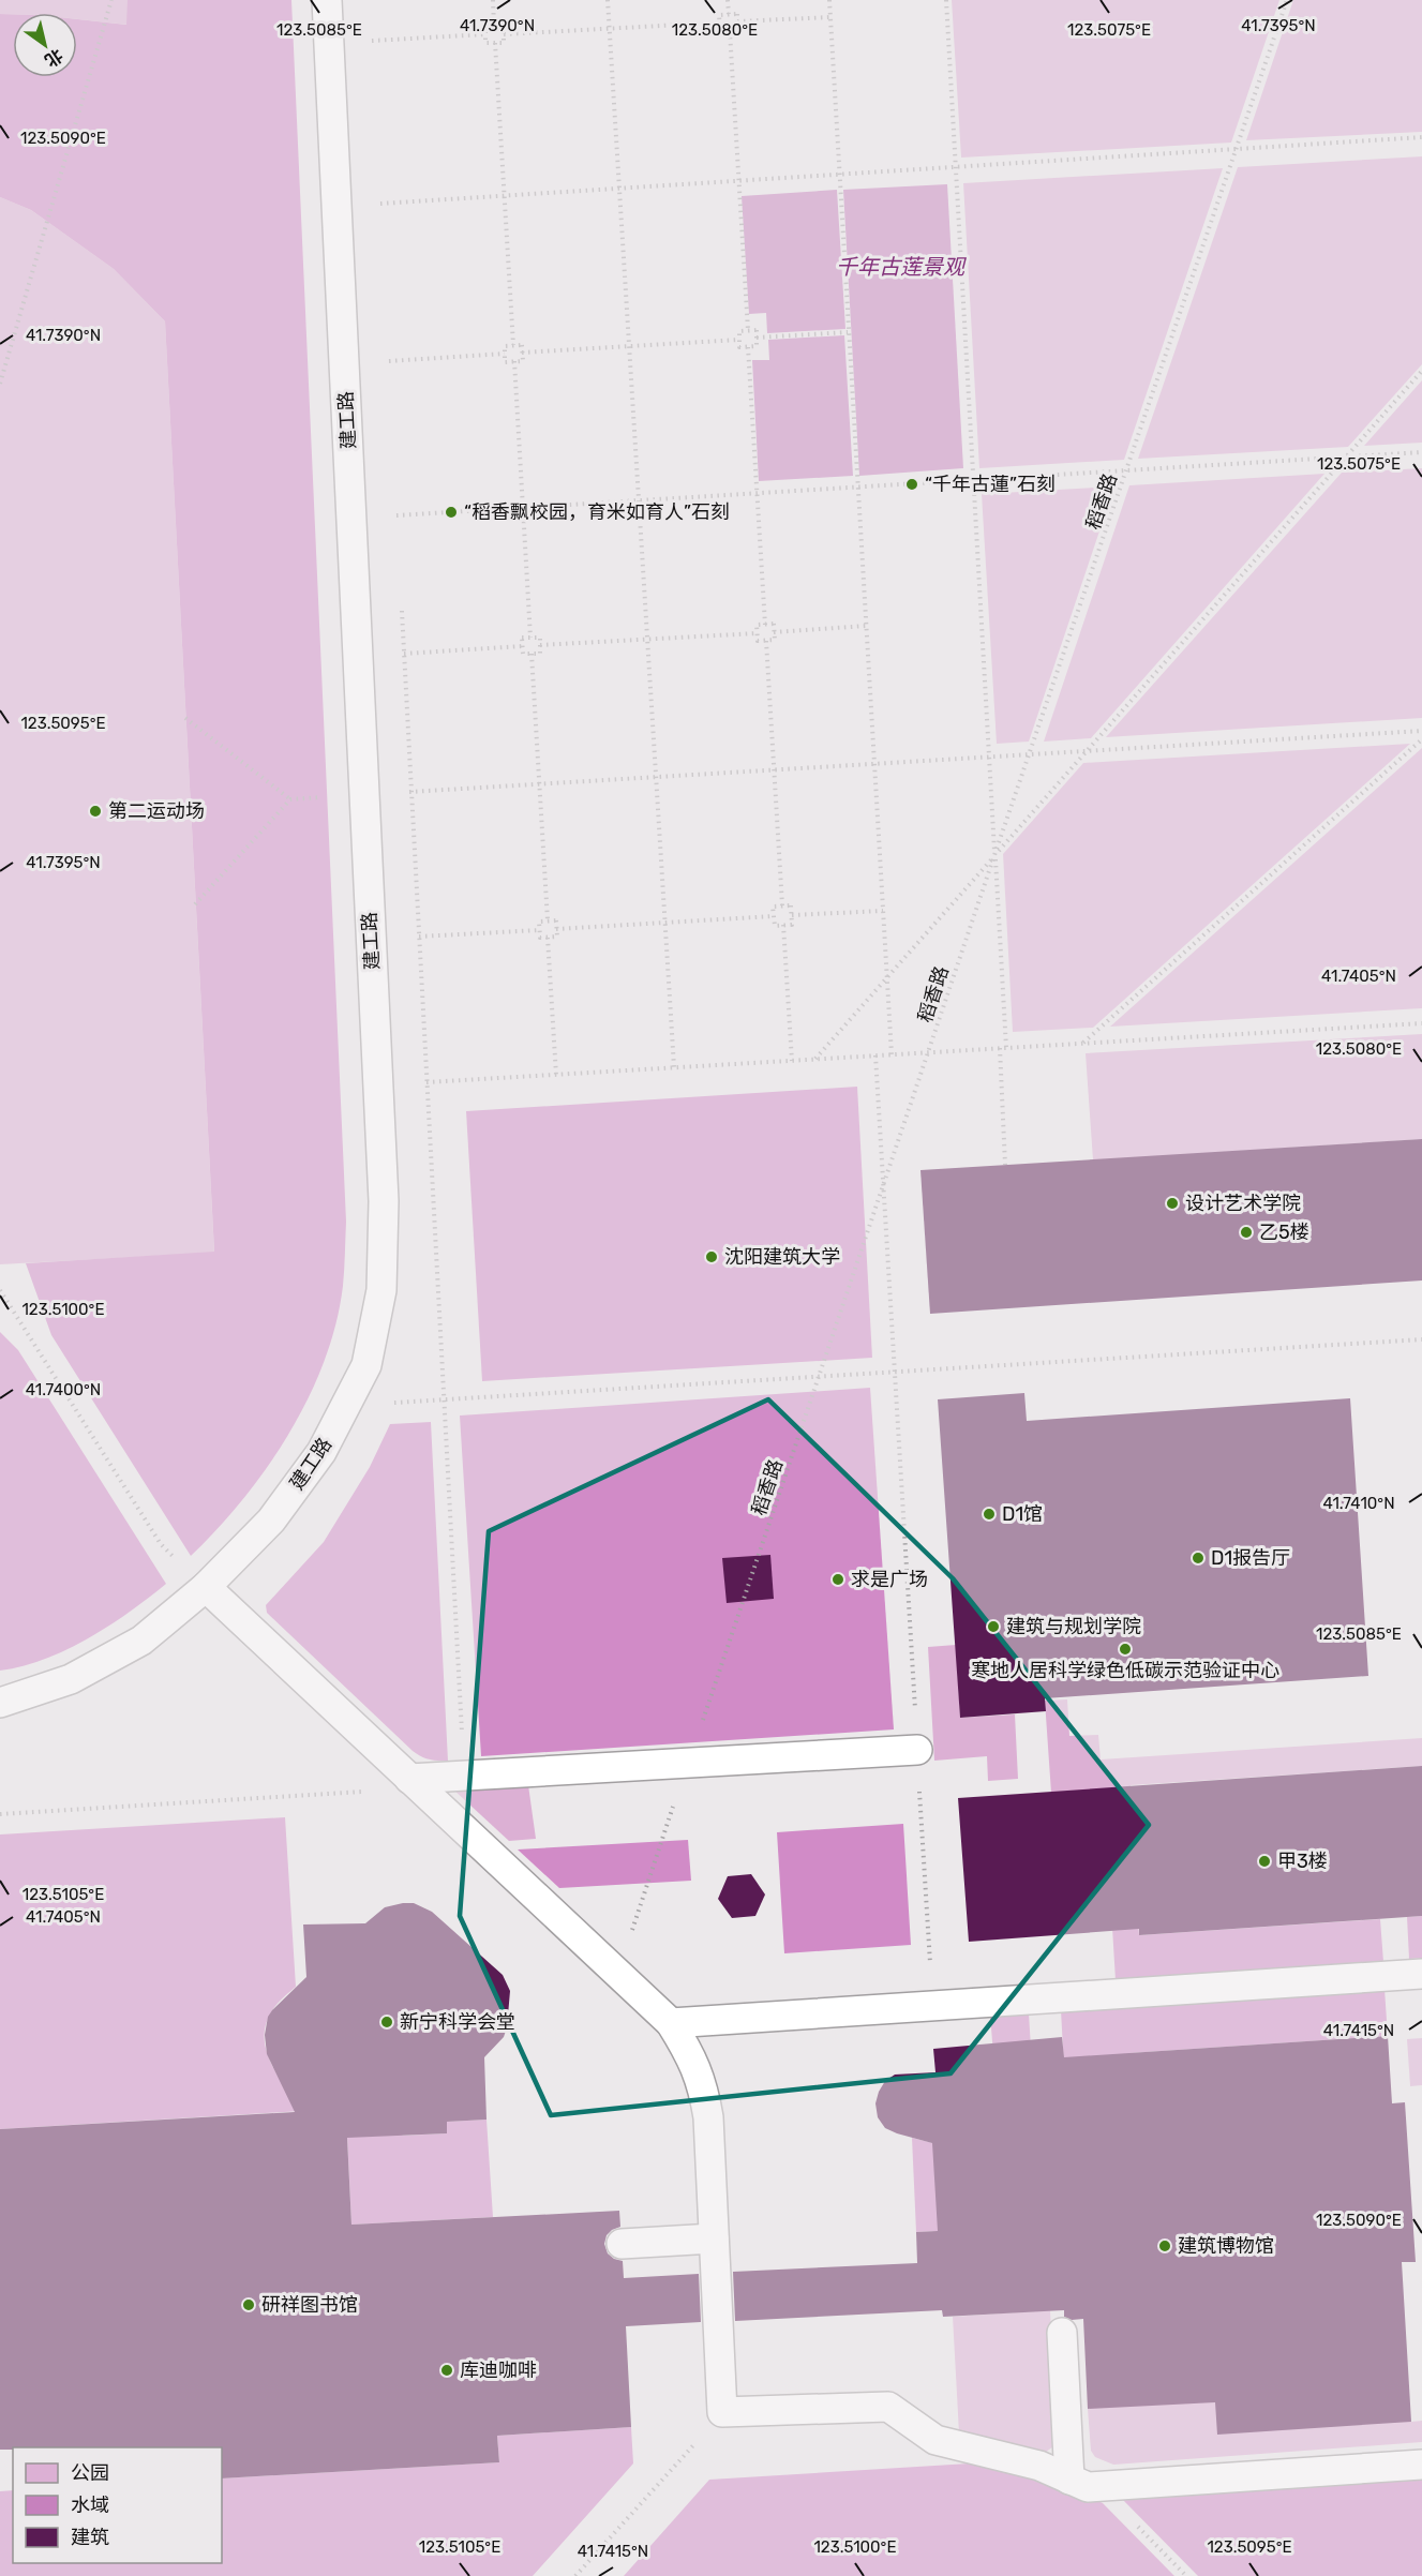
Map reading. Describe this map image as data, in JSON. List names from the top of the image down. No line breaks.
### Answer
{"streets":{"lane":["建工路"],"path":["稻香路"]},"water":["千年古莲景观"],"places":["“千年古蓮”石刻","“稻香飘校园，育米如育人”石刻","第二运动场","设计艺术学院","乙5楼","沈阳建筑大学","D1馆","D1报告厅","求是广场","建筑与规划学院","寒地人居科学绿色低碳示范验证中心","甲3楼","新宁科学会堂","建筑博物馆","研祥图书馆","库迪咖啡"],"legend":["公园","水域","建筑"],"north":"bottom right","coordinates":["41.7390°N","41.7395°N","123.5085°E","123.5080°E","123.5075°E","123.5090°E","123.5095°E","41.7405°N","123.5100°E","41.7400°N","41.7410°N","123.5105°E","41.7415°N"]}
